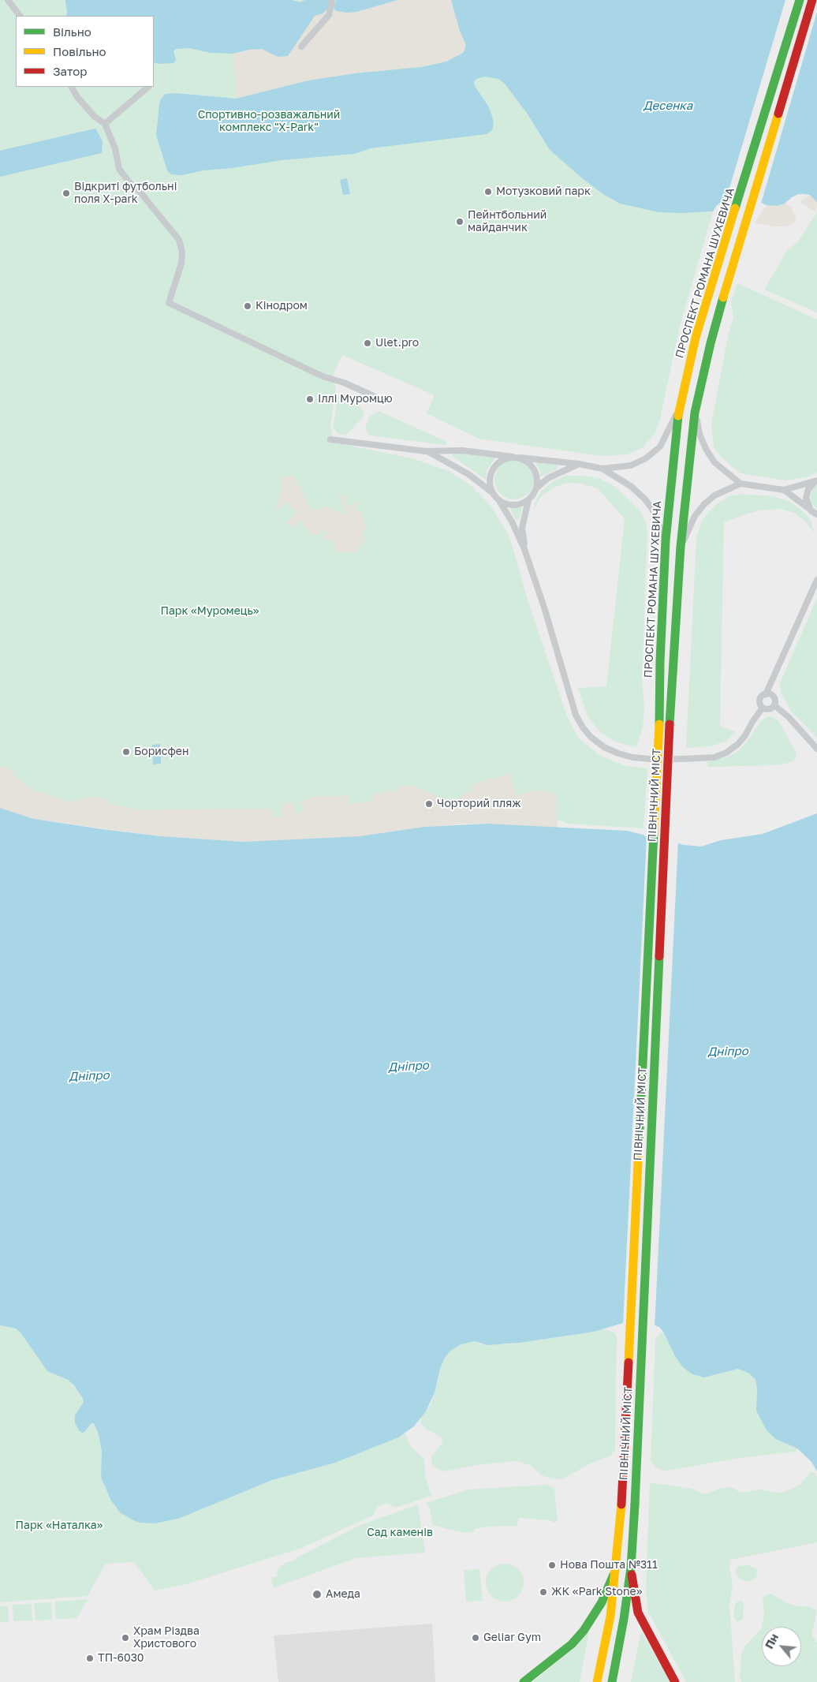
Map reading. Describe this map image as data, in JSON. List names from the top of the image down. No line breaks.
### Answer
{"streets":{"main road":["ПРОСПЕКТ РОМАНА ШУХЕВИЧА","ПІВНІЧНИЙ МІСТ"]},"crossings":[["ПРОСПЕКТ РОМАНА ШУХЕВИЧА","ПІВНІЧНИЙ МІСТ"]],"water":["Десенка","Дніпро"],"parks":["Спортивно-розважальний комплекс \"Х-Park\"","Парк «Муромець»","Парк «Наталка»","Сад каменів"],"places":["Мотузковий парк","Відкриті футбольні поля X-park","Пейнтбольний майданчик","Кінодром","Ulet.pro","Іллі Муромцю","Борисфен","Чорторий пляж","Нова Пошта №311","ЖК «Park Stone»","Амеда","Храм Різдва Христового","Geliar Gym","ТП-6030"],"legend":["Вільно","Повільно","Затор"],"north":"top left"}
